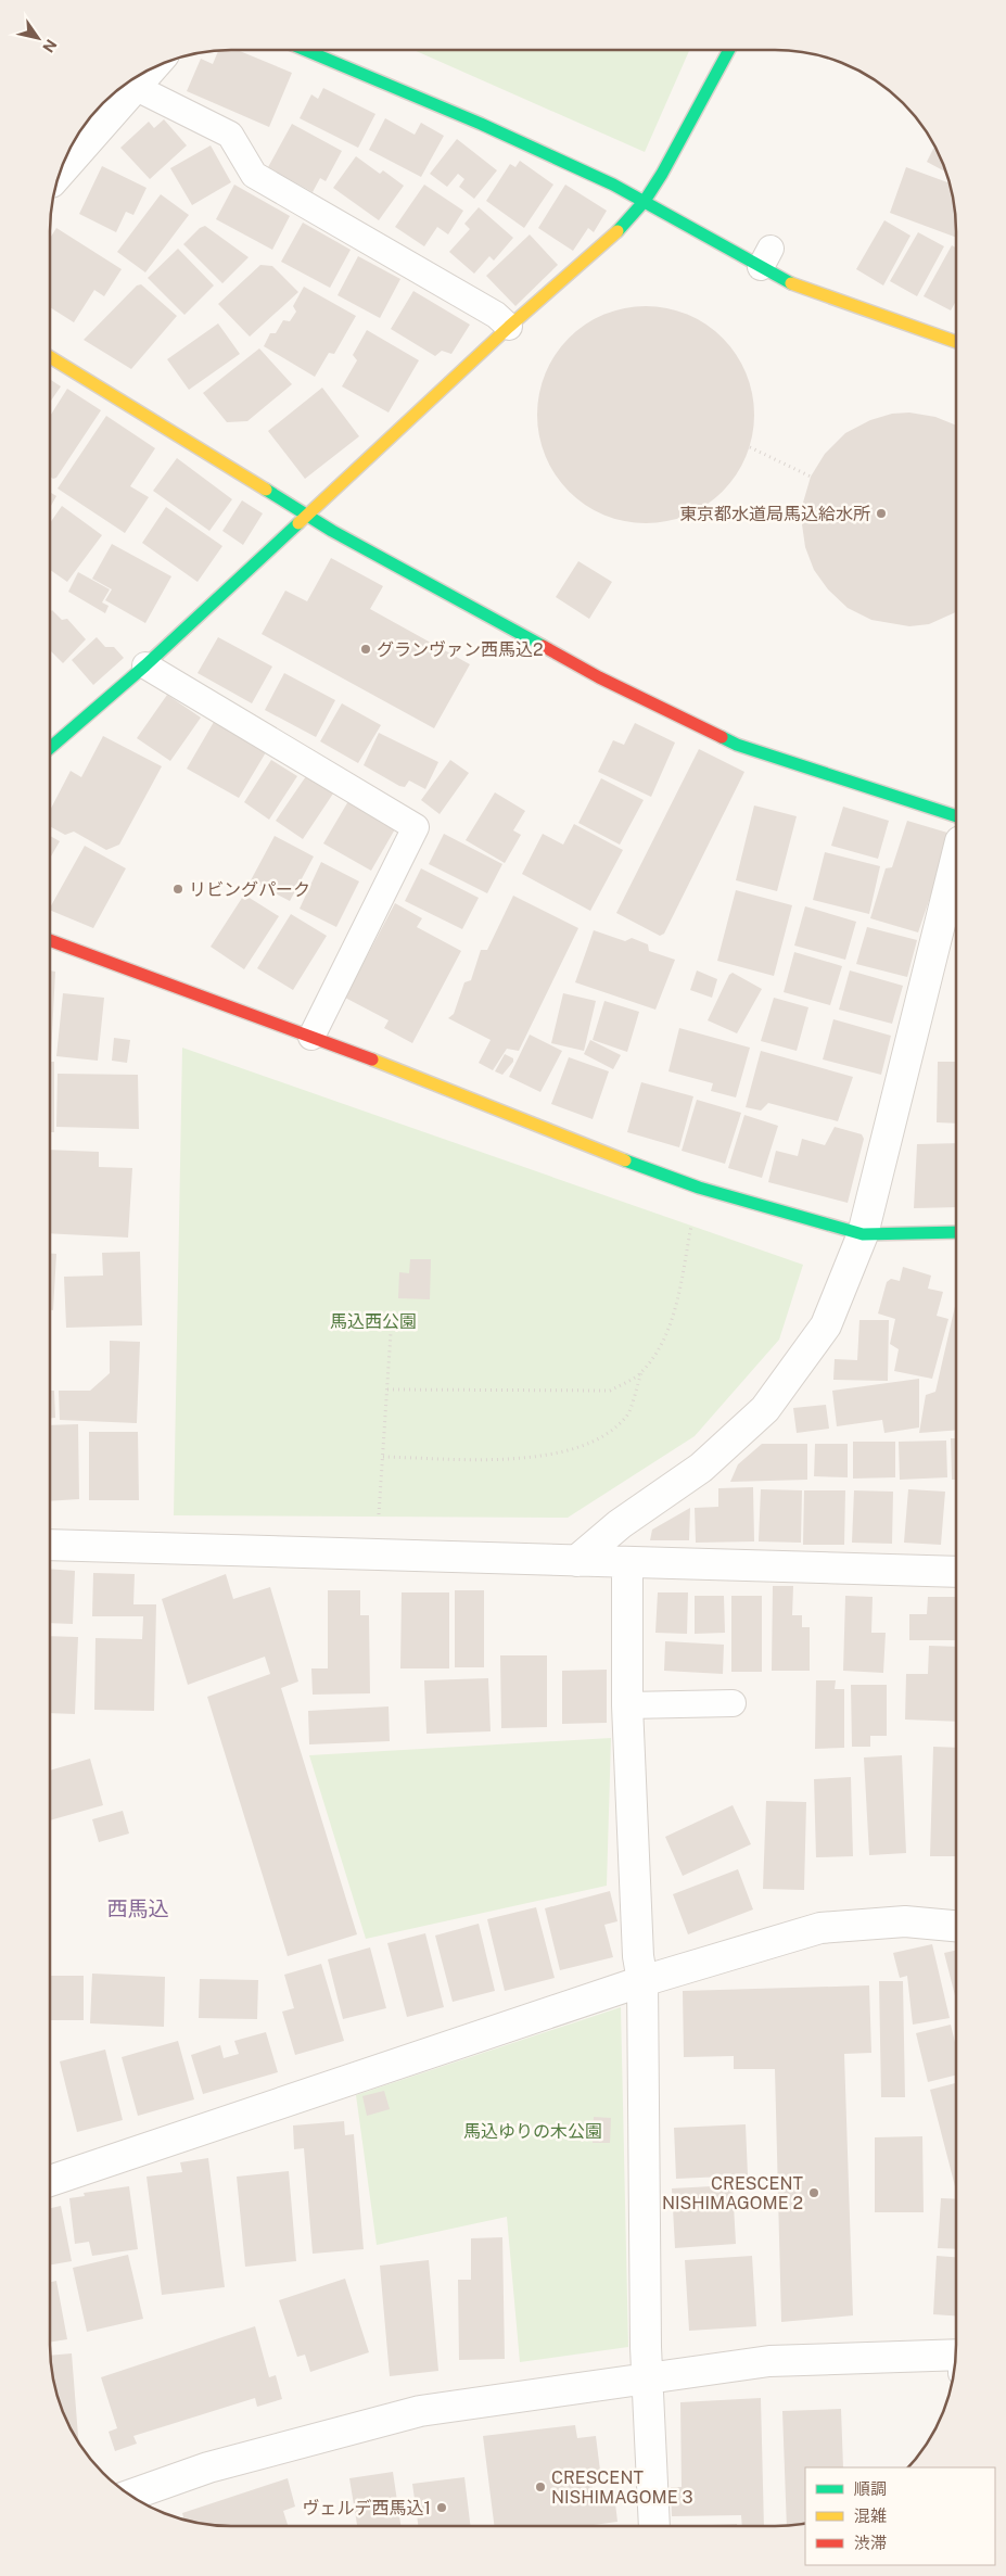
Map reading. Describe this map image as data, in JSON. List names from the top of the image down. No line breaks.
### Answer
{"districts":["西馬込"],"parks":["馬込西公園","馬込ゆりの木公園"],"places":["東京都水道局馬込給水所","グランヴァン西馬込2","リビングパーク","CRESCENT NISHIMAGOME 2","CRESCENT NISHIMAGOME 3","ヴェルデ西馬込1"],"legend":["順調","混雑","渋滞"],"north":"bottom right"}
